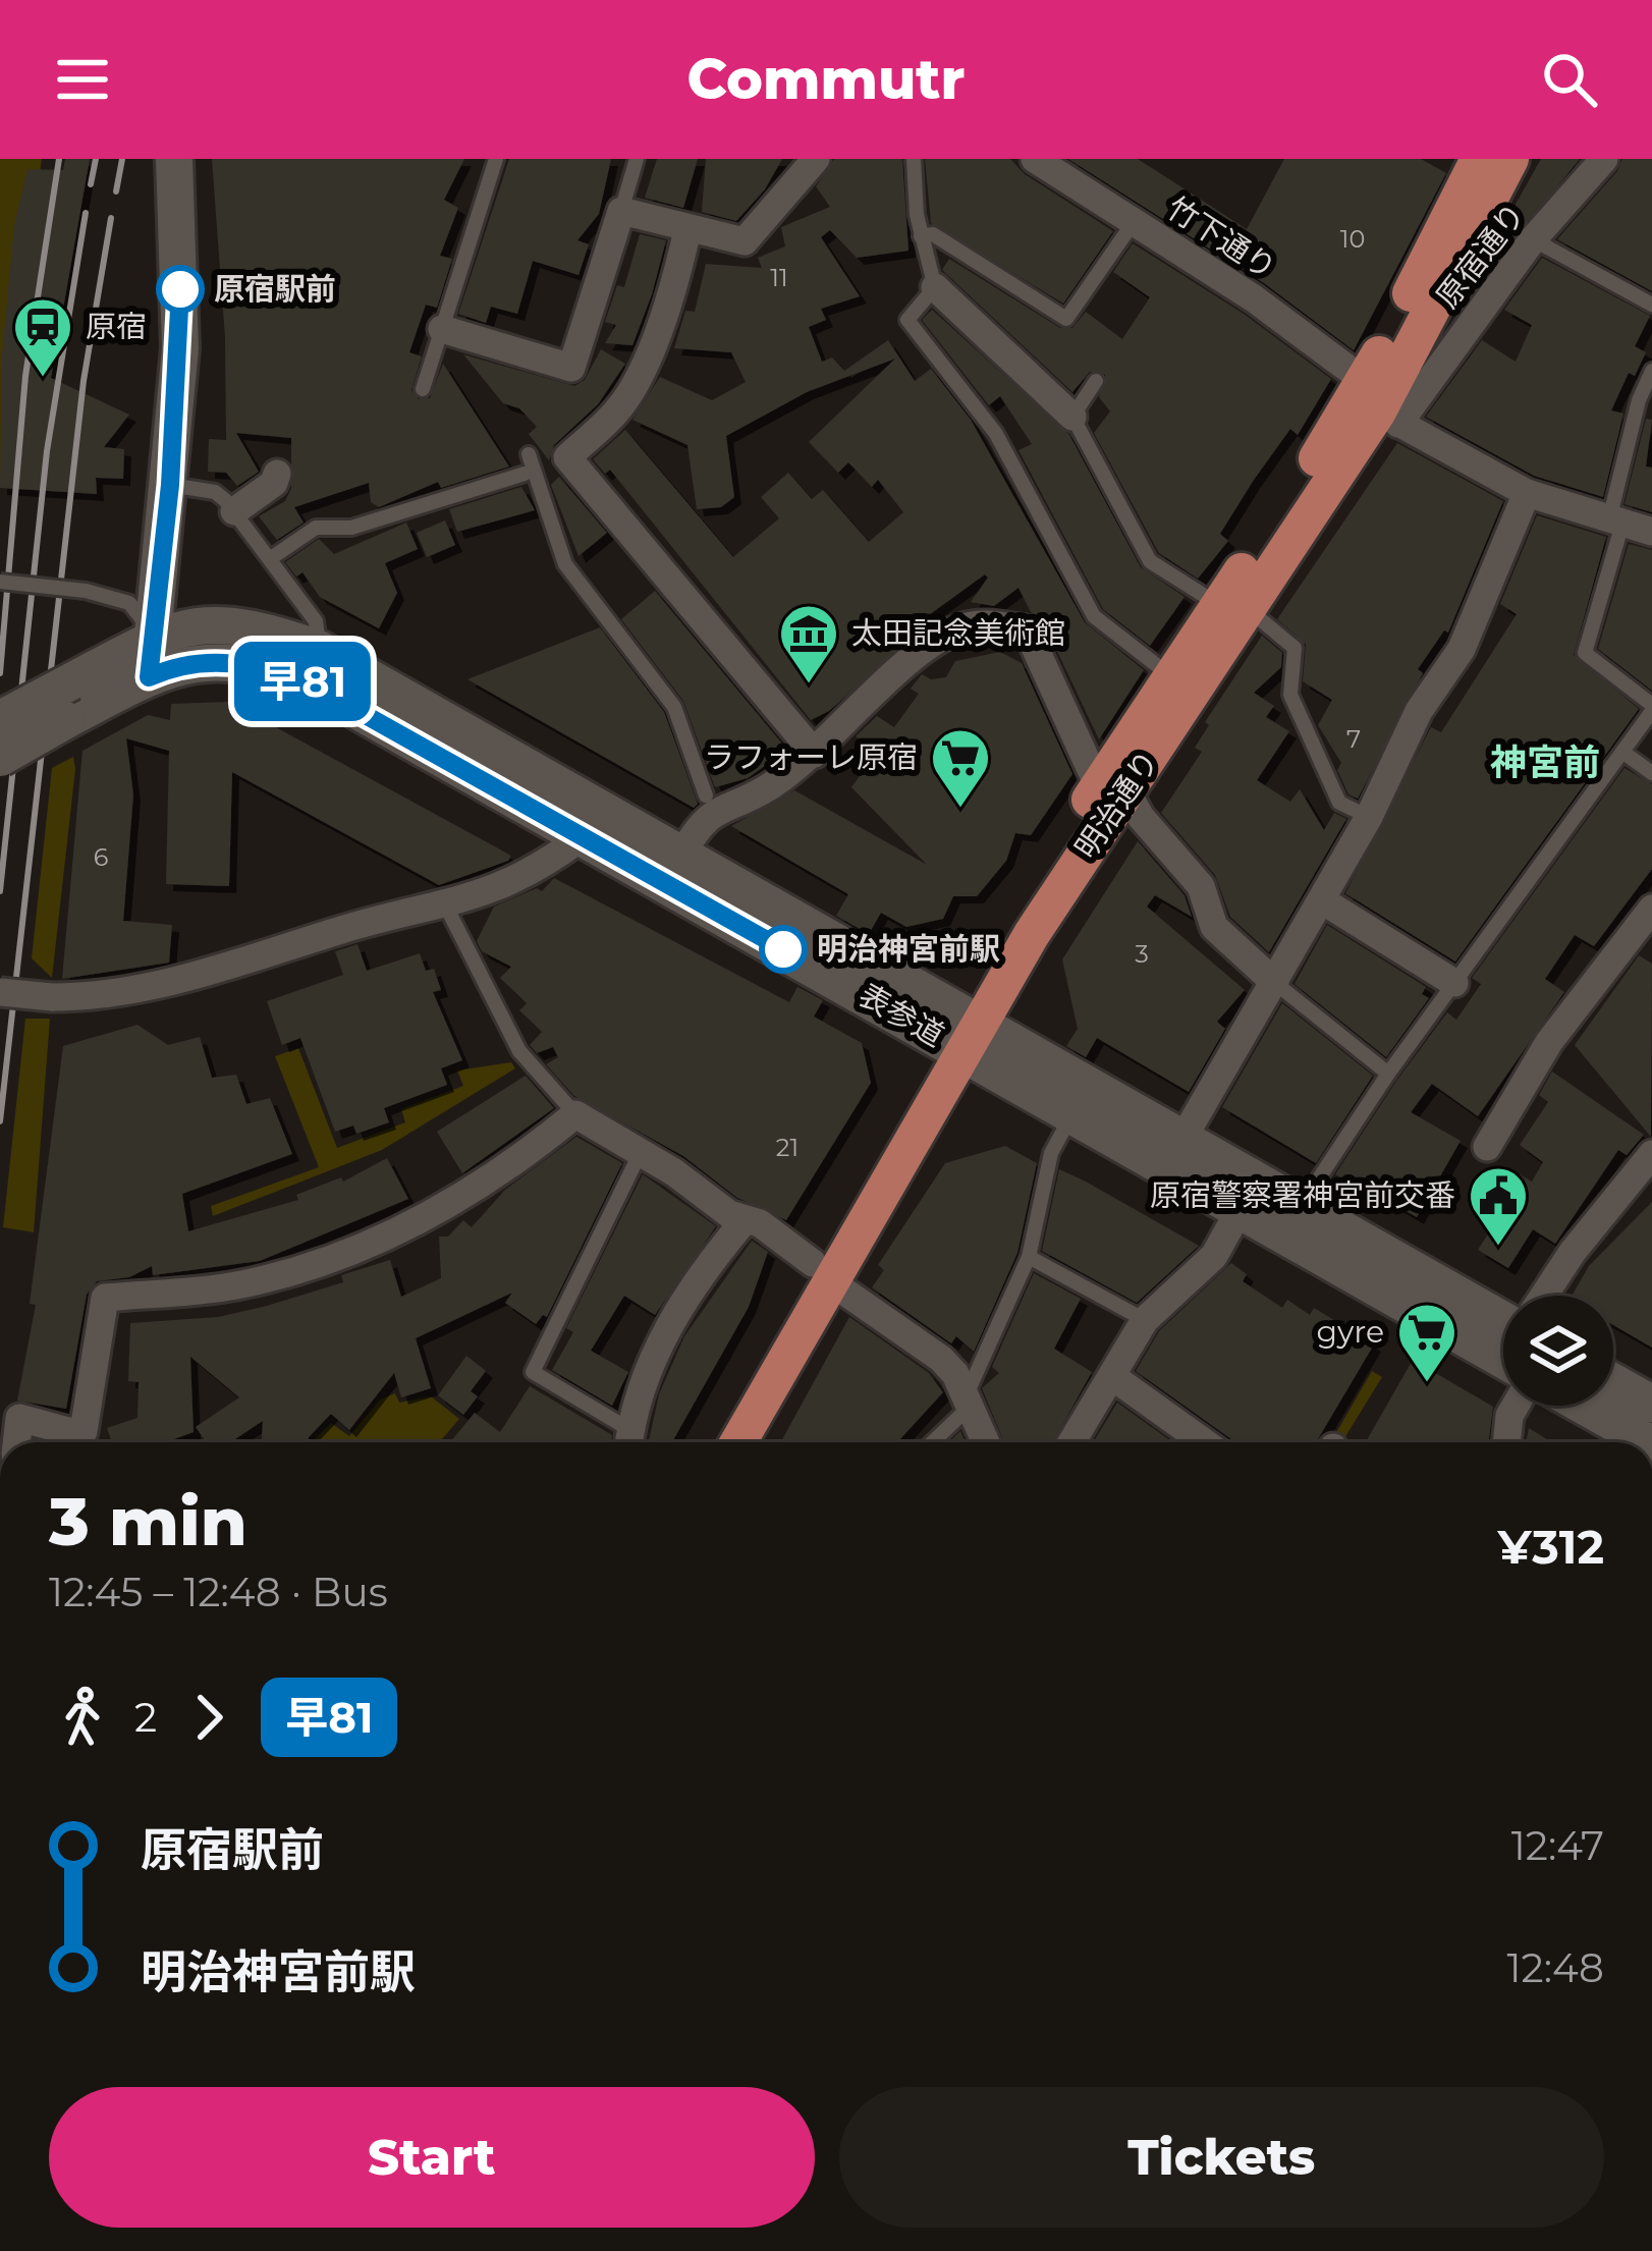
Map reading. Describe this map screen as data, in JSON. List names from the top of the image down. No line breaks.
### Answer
{"streets":{"main road":["明治通り","表参道"],"street":["竹下通り","原宿通り"]},"crossings":[["竹下通り","原宿通り"],["竹下通り","明治通り"],["原宿通り","明治通り"],["明治通り","表参道"]],"districts":["神宮前"],"places":{"other":["原宿駅前","明治神宮前駅"],"station":["原宿"],"museum":["太田記念美術館"],"supermarket":["ラフォーレ原宿","gyre"],"public building":["原宿警察署神宮前交番"]},"lines":["bus line 早81"],"house_numbers":["10","11","7","6","3","21"],"page":{"header":"Commutr","on_map":"早81","heading":["3 min","12:45 – 12:48 · Bus","¥312"],"legs":["2","早81"],"list":[{"name":"原宿駅前","value":"12:47"},{"name":"明治神宮前駅","value":"12:48"}],"buttons":["Start","Tickets"]}}
